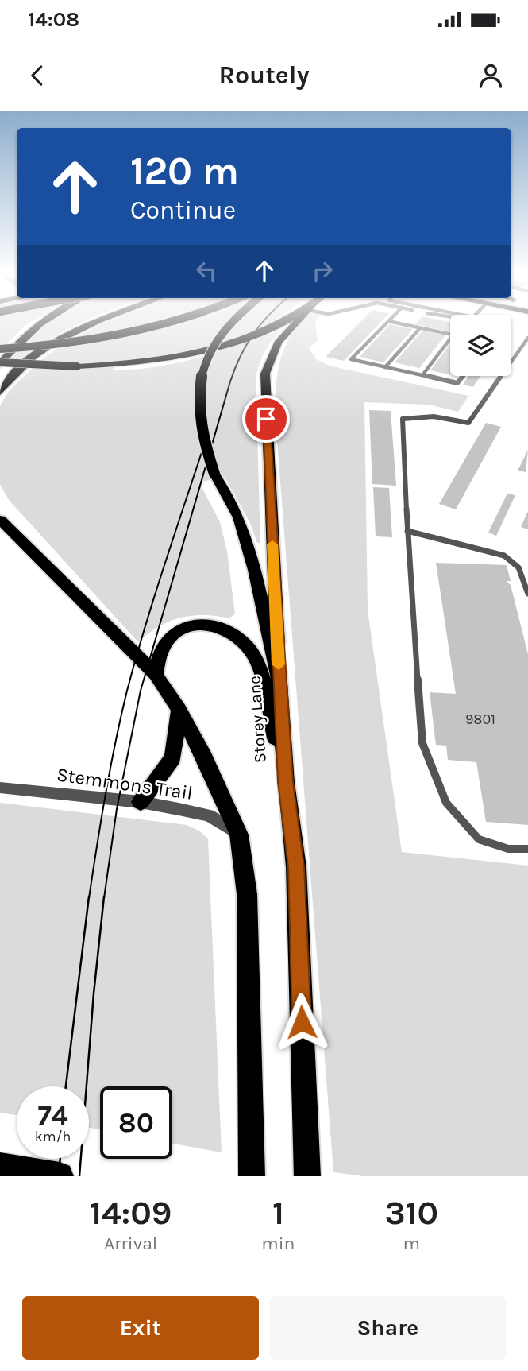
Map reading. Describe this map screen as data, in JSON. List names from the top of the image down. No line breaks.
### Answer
{"streets":{"highway":["Storey Lane"],"street":["Stemmons Trail"]},"house_numbers":["9801"],"page":{"status":"14:08","header":"Routely","turn":["120 m","Continue"],"speed":"74 km/h","limit":"80","eta":["14:09","Arrival","1","min","310","m"],"buttons":["Exit","Share"]}}
